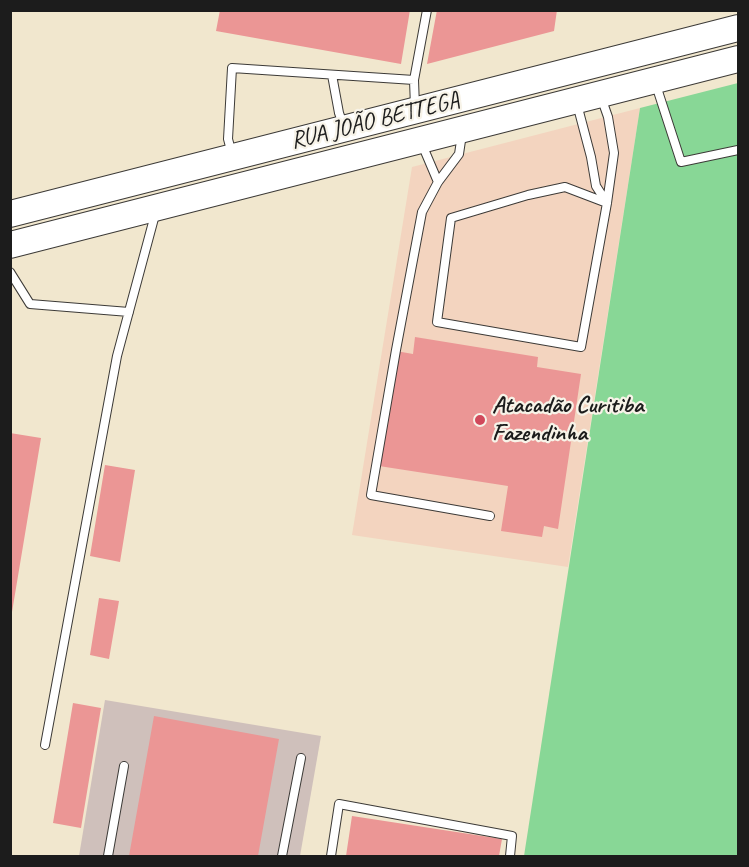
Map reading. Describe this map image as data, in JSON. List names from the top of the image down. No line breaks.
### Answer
{"streets":{"main road":["RUA JOÃO BETTEGA"]},"places":["Atacadão Curitiba Fazendinha"]}
